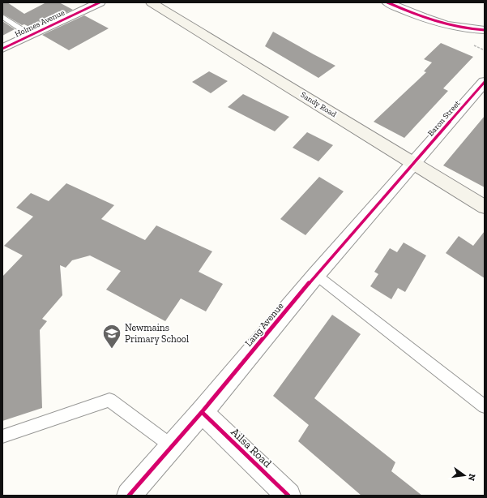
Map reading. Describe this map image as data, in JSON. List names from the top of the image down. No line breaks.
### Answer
{"streets":{"main road":["Sandy Road"],"street":["Holmes Avenue","Baron Street","Lang Avenue","Ailsa Road"]},"crossings":[["Sandy Road","Baron Street"],["Sandy Road","Lang Avenue"],["Baron Street","Lang Avenue"],["Lang Avenue","Ailsa Road"]],"places":{"school or university":["Newmains Primary School"]},"north":"right"}
